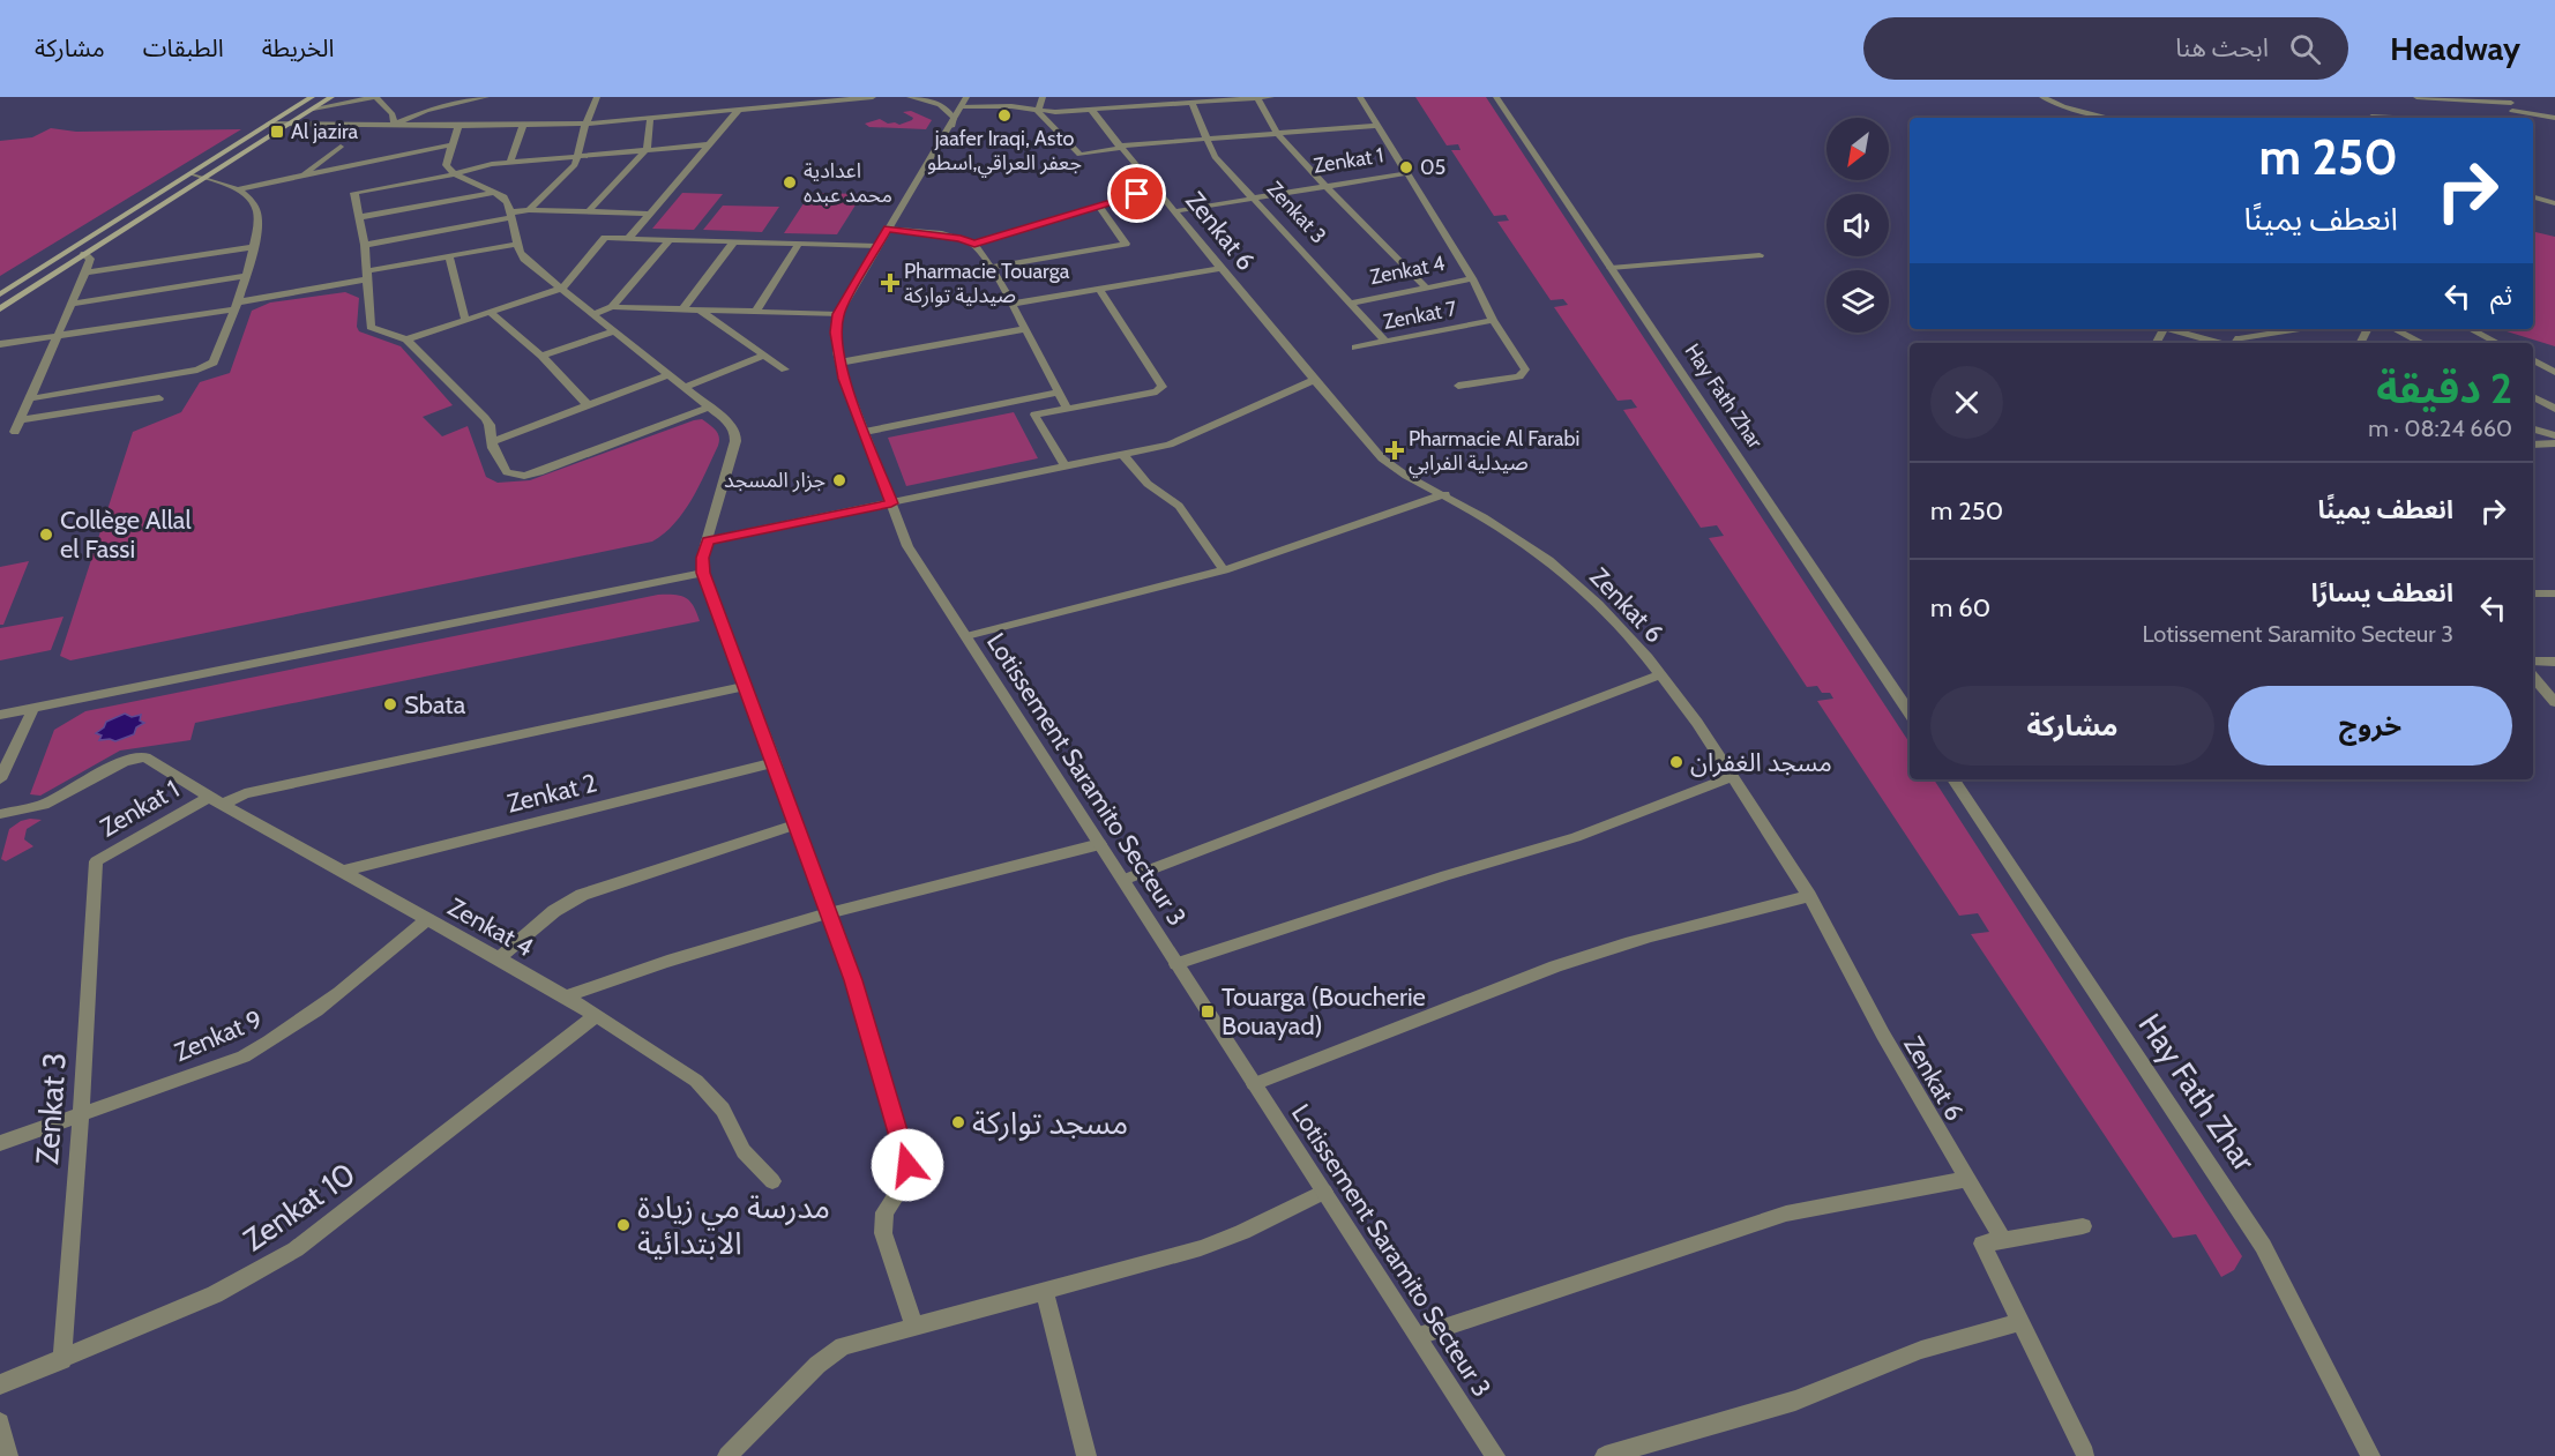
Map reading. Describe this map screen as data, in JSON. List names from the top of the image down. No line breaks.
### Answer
{"streets":{"street":["Zenkat 1","Zenkat 3","Zenkat 6","Zenkat 4","Zenkat 7","Hay Fath Zhar","Lotissement Saramito Secteur 3","Zenkat 2","Zenkat 9","Zenkat 10"]},"crossings":[["Zenkat 1","Zenkat 3"],["Zenkat 1","Zenkat 6"],["Zenkat 1","Zenkat 4"],["Zenkat 3","Zenkat 4"],["Zenkat 3","Zenkat 7"],["Zenkat 3","Zenkat 9"],["Zenkat 3","Zenkat 10"],["Zenkat 4","Zenkat 2"],["Zenkat 4","Zenkat 9"],["Zenkat 4","Zenkat 10"]],"places":{"other":["jaafer Iraqi, Asto جعفر العراقي,اسطو","05","اعدادية محمد عبده","جزار المسجد","Collège Allal el Fassi","Sbata","مسجد الغفران","مسجد تواركة","مدرسة مي زيادة الابتدائية"],"transit":["Al jazira","Touarga (Boucherie Bouayad)"],"health":["Pharmacie Touarga صيدلية تواركة","Pharmacie Al Farabi صيدلية الفرابي"]},"north":"bottom left","page":{"header":"Headway","search":"ابحث هنا","nav":["الخريطة","الطبقات","مشاركة"],"turn":["250 m","انعطف يمينًا"],"then":"ثم","heading":["2 دقيقة","660 m · 08:24"],"list":[{"name":"انعطف يمينًا","value":"250 m"},{"name":"انعطف يسارًا","note":"Lotissement Saramito Secteur 3","value":"60 m"}],"buttons":["خروج","مشاركة"]}}
